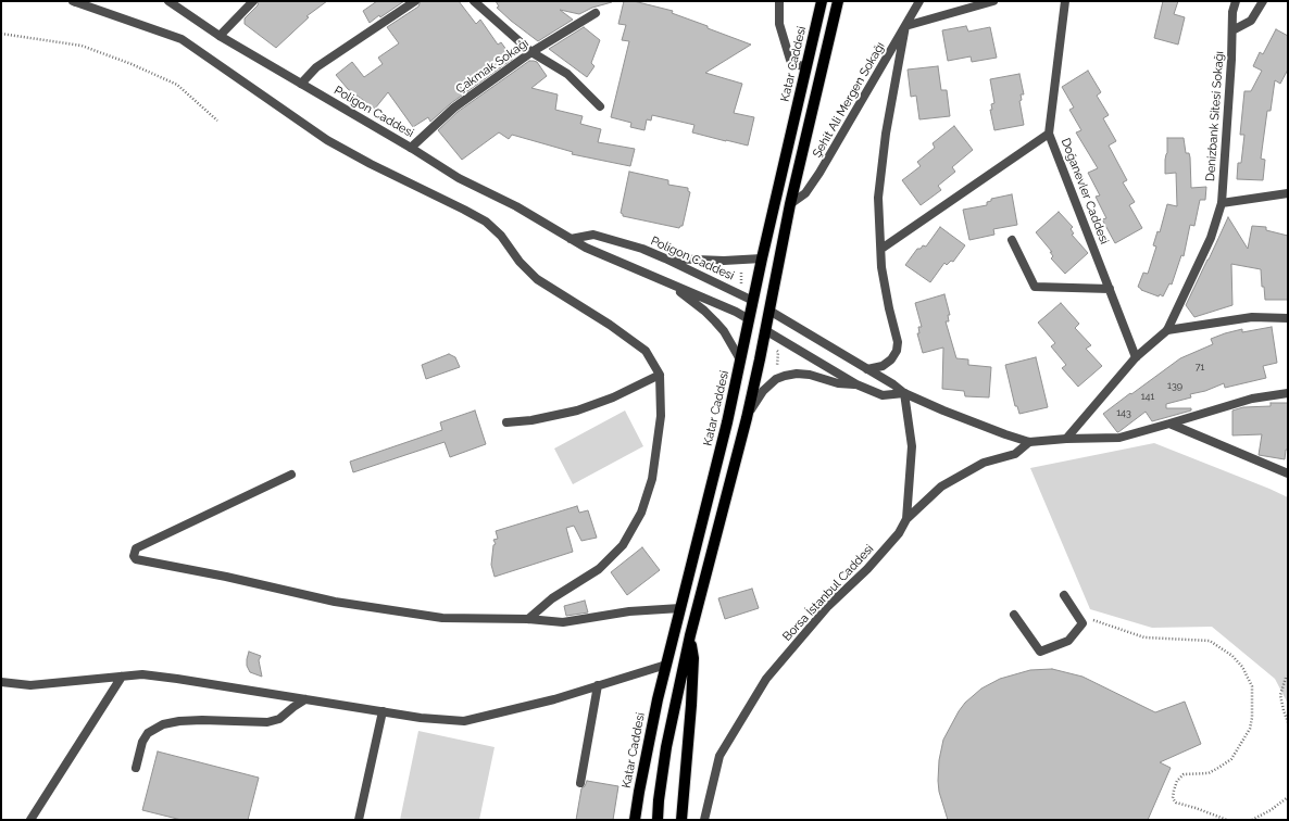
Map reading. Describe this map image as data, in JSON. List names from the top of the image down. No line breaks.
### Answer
{"streets":{"main road":["Katar Caddesi"],"street":["Çakmak Sokağı","Şehit Ali Mergen Sokağı","Poligon Caddesi","Denizbank Sitesi Sokağı","Doğanevler Caddesi","Borsa İstanbul Caddesi"]},"crossings":[["Katar Caddesi","Poligon Caddesi"],["Çakmak Sokağı","Poligon Caddesi"]],"house_numbers":["71","139","141","143"]}
